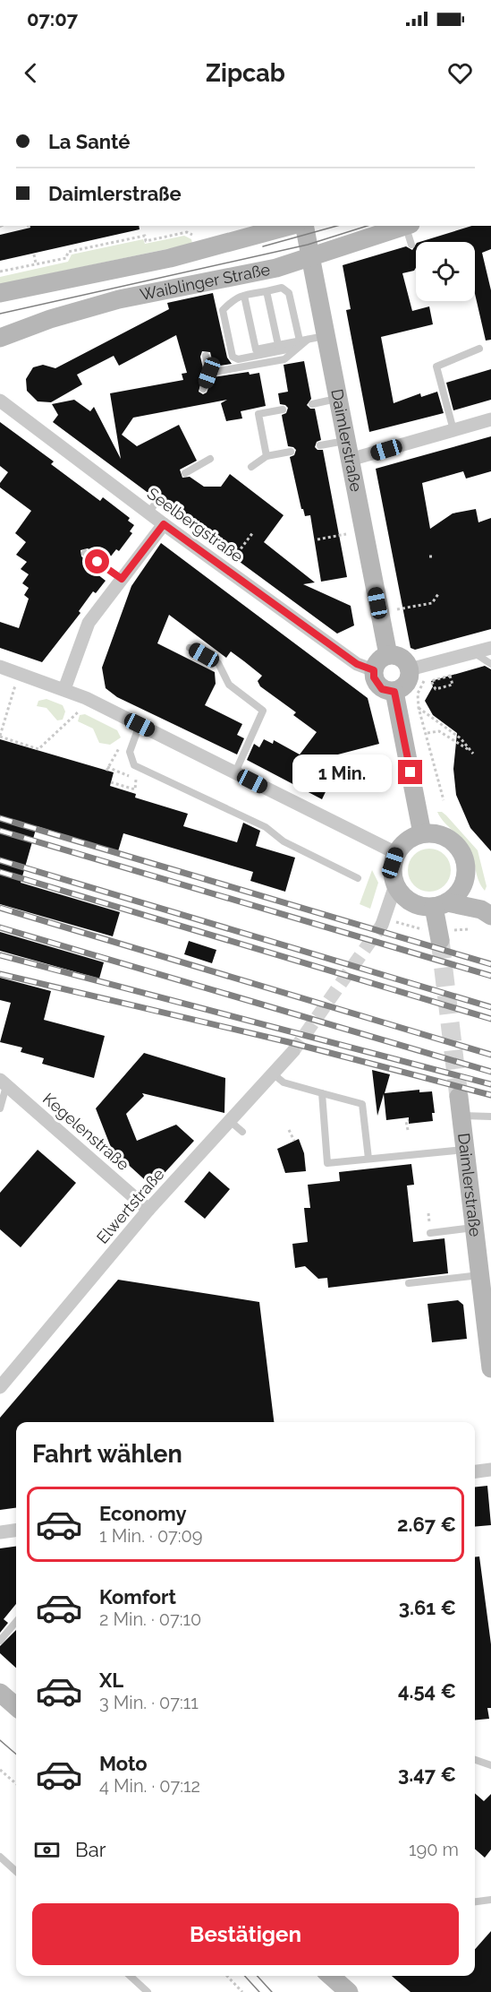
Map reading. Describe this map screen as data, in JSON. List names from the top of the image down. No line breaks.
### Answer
{"streets":{"street":["Waiblinger Straße","Daimlerstraße","Seelbergstraße","Kegelenstraße","Elwertstraße"]},"crossings":[["Waiblinger Straße","Daimlerstraße"],["Daimlerstraße","Seelbergstraße"],["Kegelenstraße","Elwertstraße"]],"page":{"status":"07:07","header":"Zipcab","banner":["La Santé","Daimlerstraße"],"bubble":"1 Min.","heading":"Fahrt wählen","list":[{"name":"Economy","note":"1 Min. · 07:09","value":"2.67 €"},{"name":"Komfort","note":"2 Min. · 07:10","value":"3.61 €"},{"name":"XL","note":"3 Min. · 07:11","value":"4.54 €"},{"name":"Moto","note":"4 Min. · 07:12","value":"3.47 €"}],"pay":["Bar","190 m"],"buttons":"Bestätigen"}}
